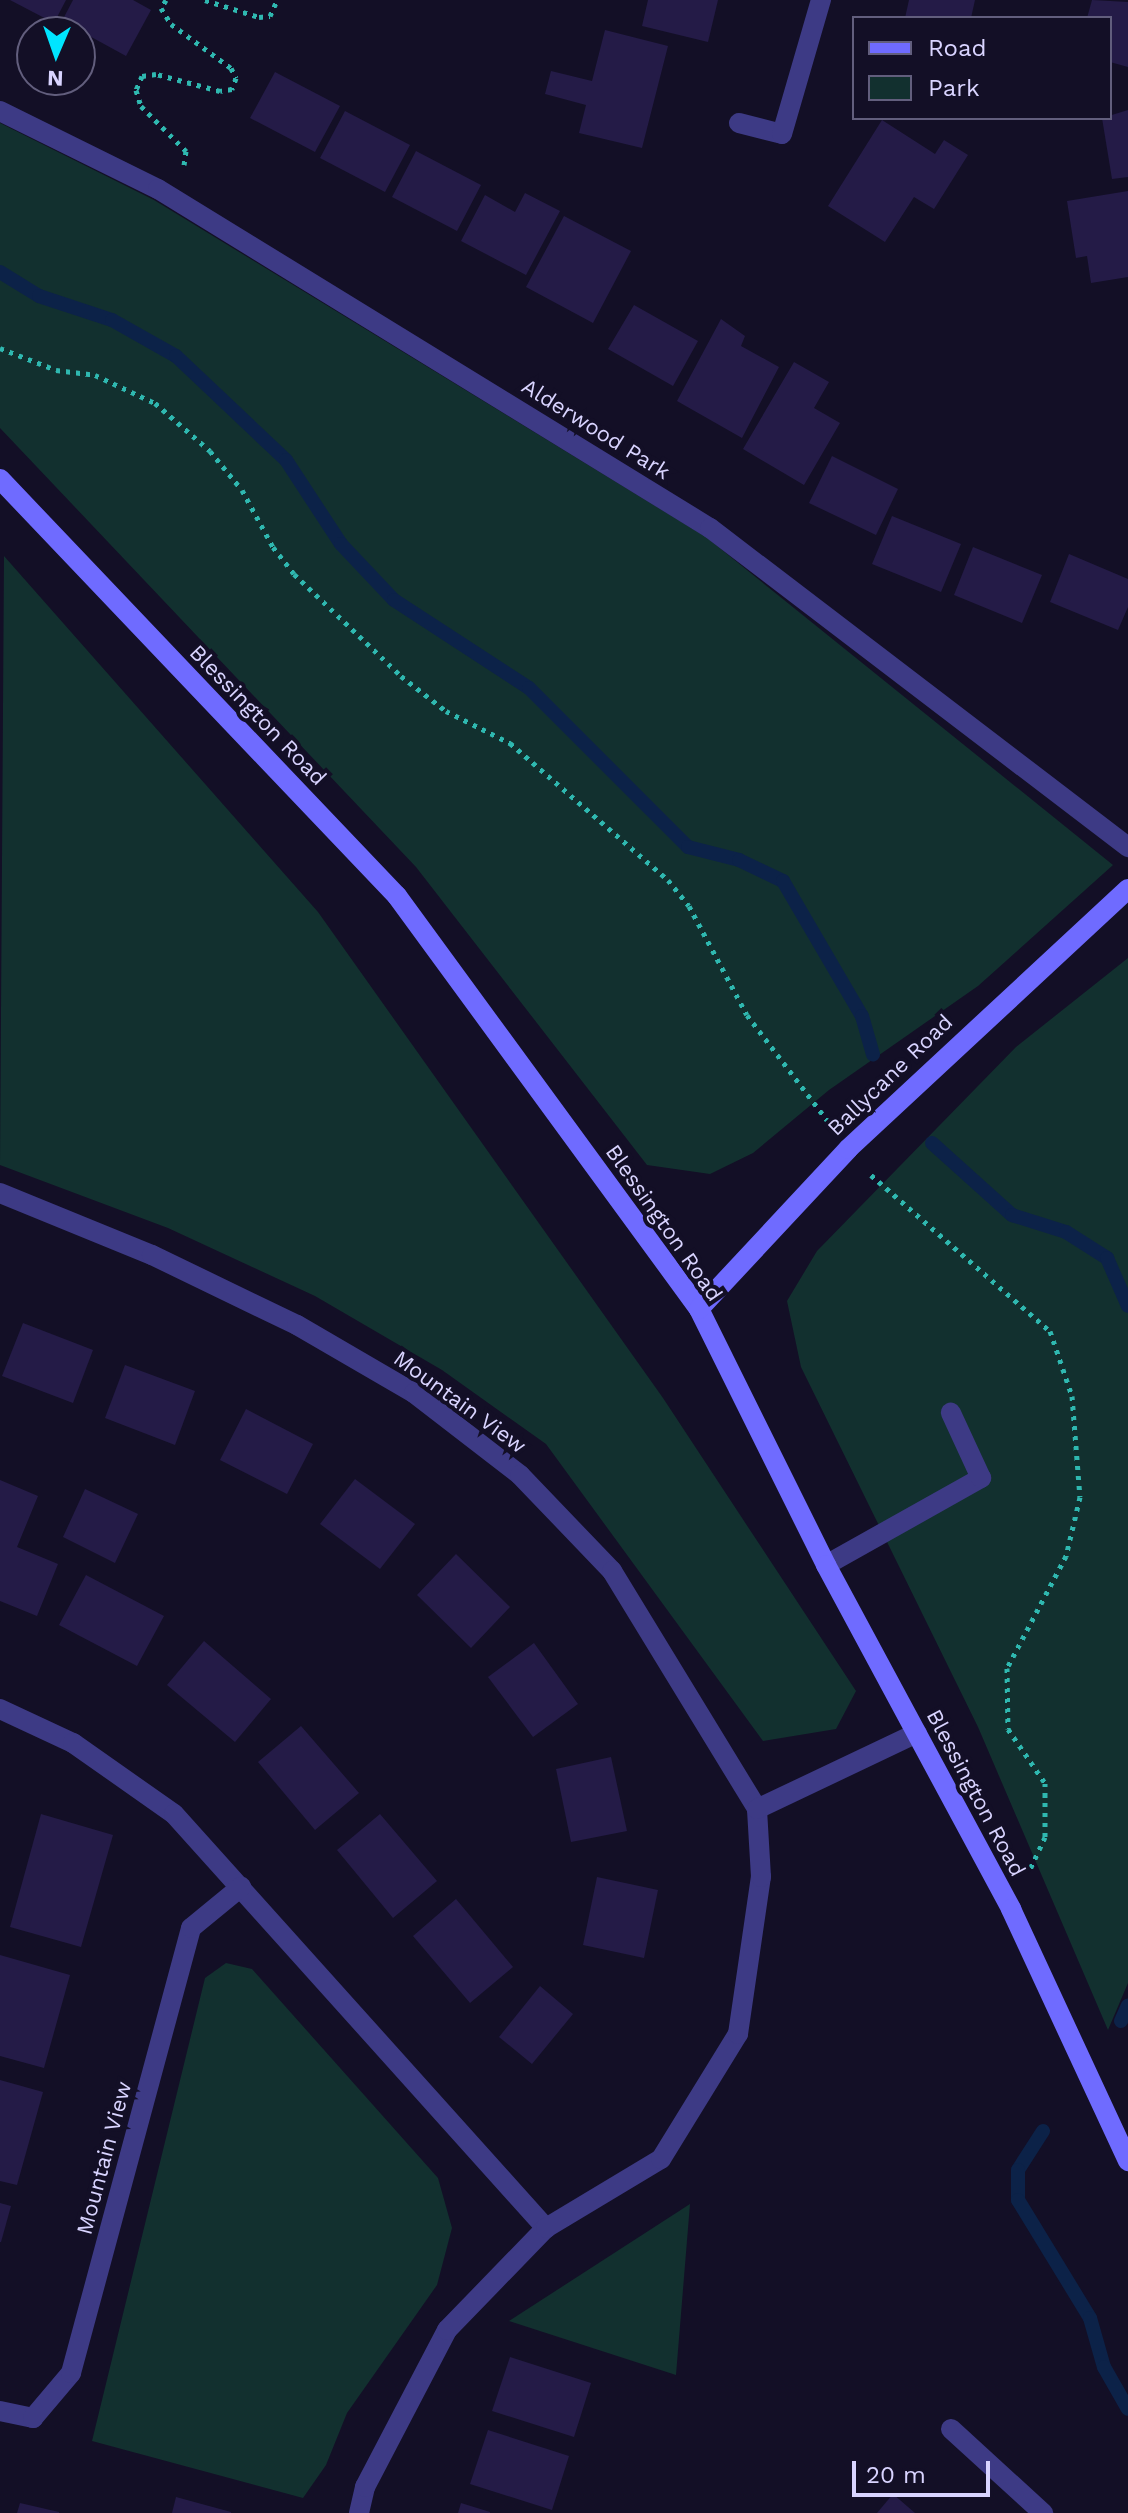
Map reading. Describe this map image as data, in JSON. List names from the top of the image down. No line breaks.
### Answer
{"streets":{"main road":["Blessington Road","Ballycane Road"],"street":["Alderwood Park","Mountain View"]},"crossings":[["Blessington Road","Ballycane Road"]],"legend":["Road","Park"],"scale_bar":"20 m","north":"bottom"}
